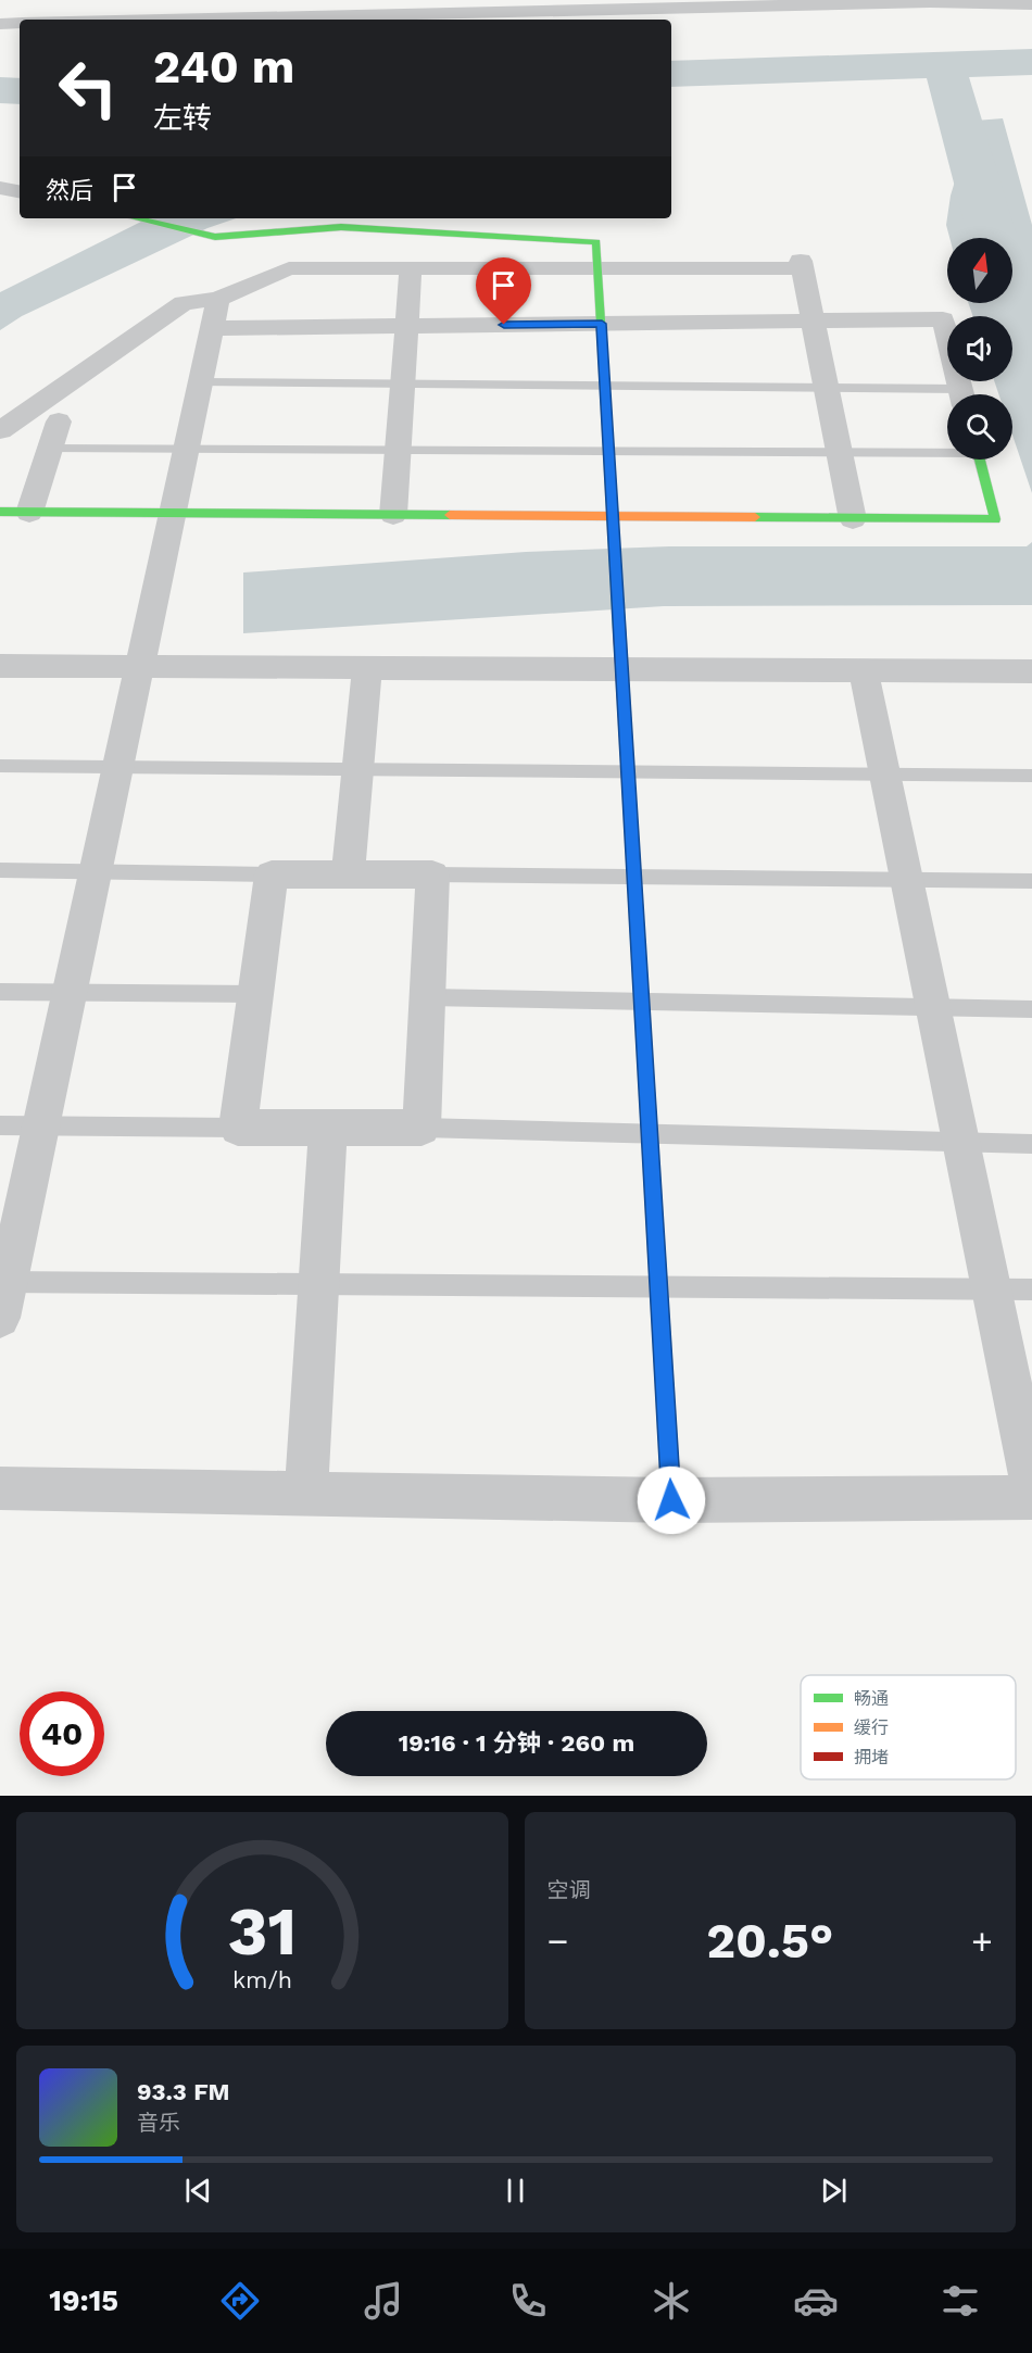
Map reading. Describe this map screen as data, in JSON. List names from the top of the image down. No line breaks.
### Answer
{"legend":["畅通","缓行","拥堵"],"north":"top","page":{"turn":["240 m","左转"],"then":"然后","limit":"40","trip":"19:16 · 1 分钟 · 260 m","tile":"空调","heat":["−","20.5°","+"],"song":["93.3 FM","音乐"],"tabs":"19:15","gauge":["31","km/h"]}}
